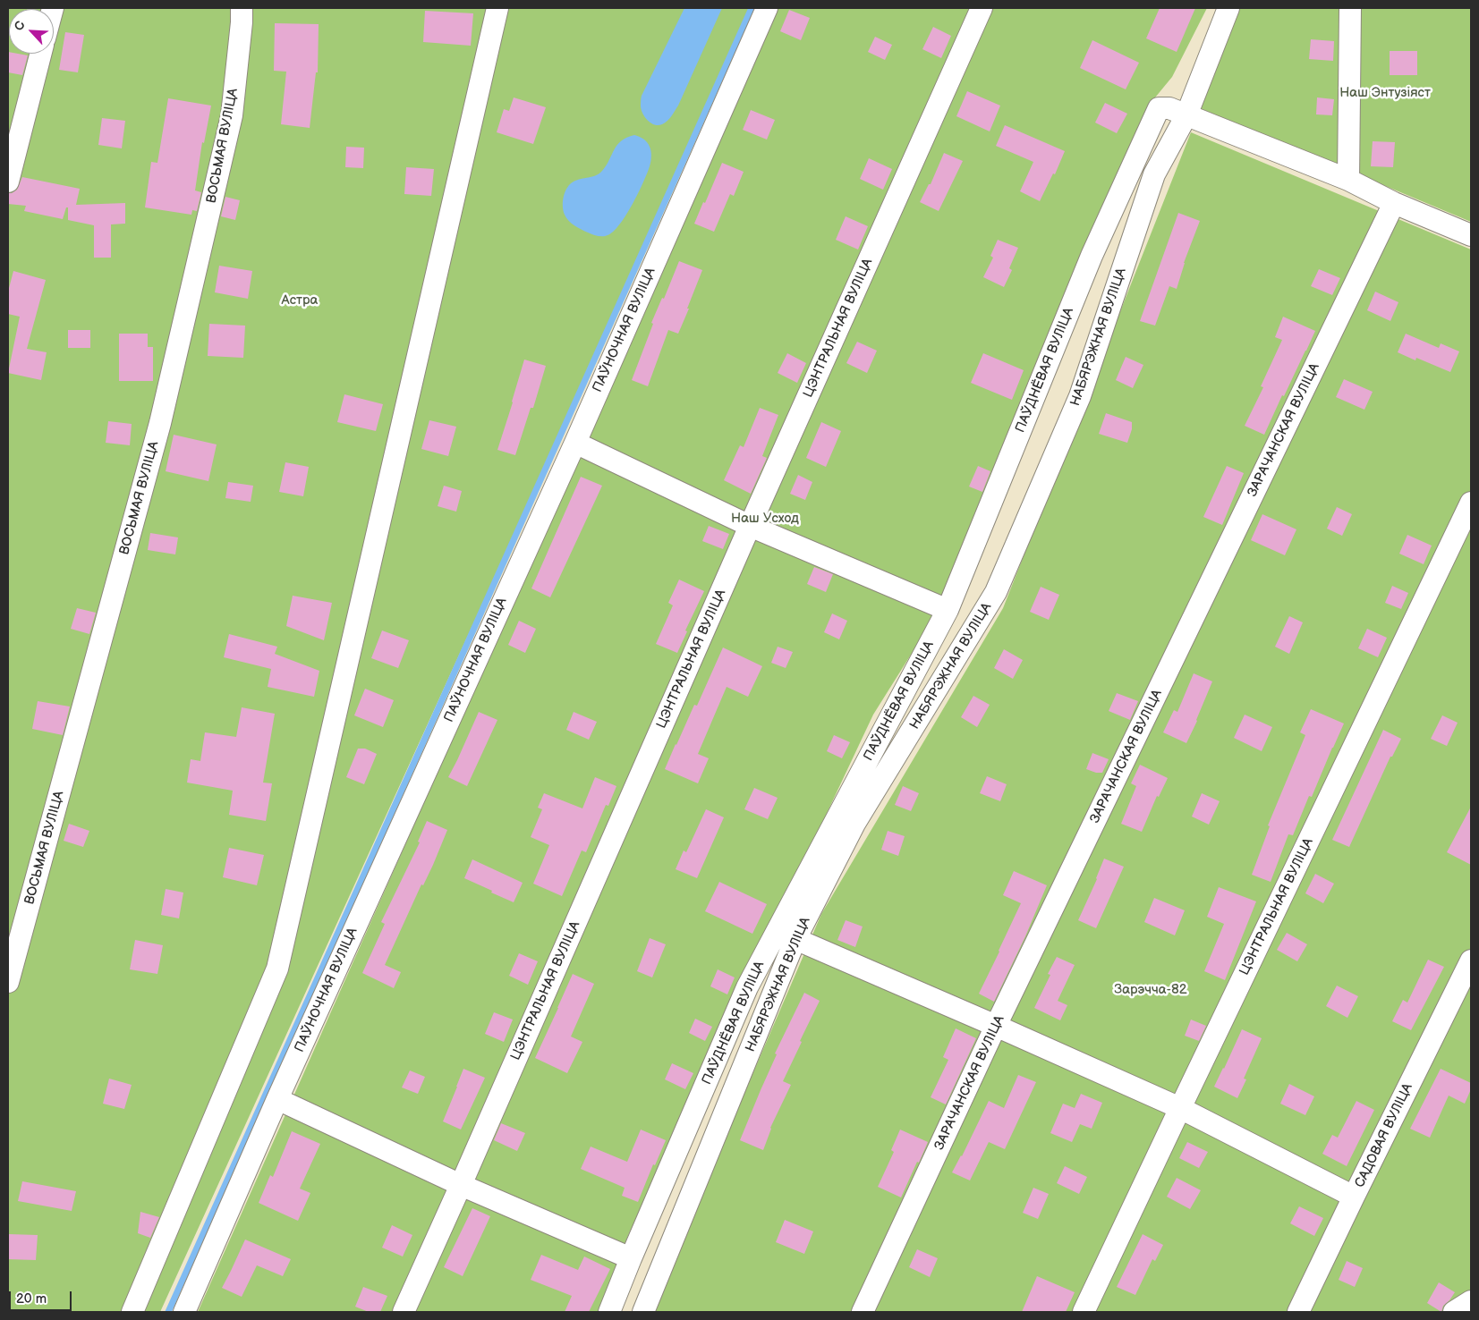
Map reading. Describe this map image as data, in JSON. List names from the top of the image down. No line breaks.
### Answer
{"streets":{"lane":["ВОСЬМАЯ ВУЛІЦА","ЦЭНТРАЛЬНАЯ ВУЛІЦА","ПАЎНОЧНАЯ ВУЛІЦА","НАБЯРЭЖНАЯ ВУЛІЦА","ПАЎДНЁВАЯ ВУЛІЦА","ЗАРАЧАНСКАЯ ВУЛІЦА","САДОВАЯ ВУЛІЦА"]},"crossings":[["НАБЯРЭЖНАЯ ВУЛІЦА","ПАЎДНЁВАЯ ВУЛІЦА"]],"parks":["Наш Энтузіяст","Астра","Наш Усход","Зарэчча-82"],"scale_bar":"20 m","north":"top left"}
